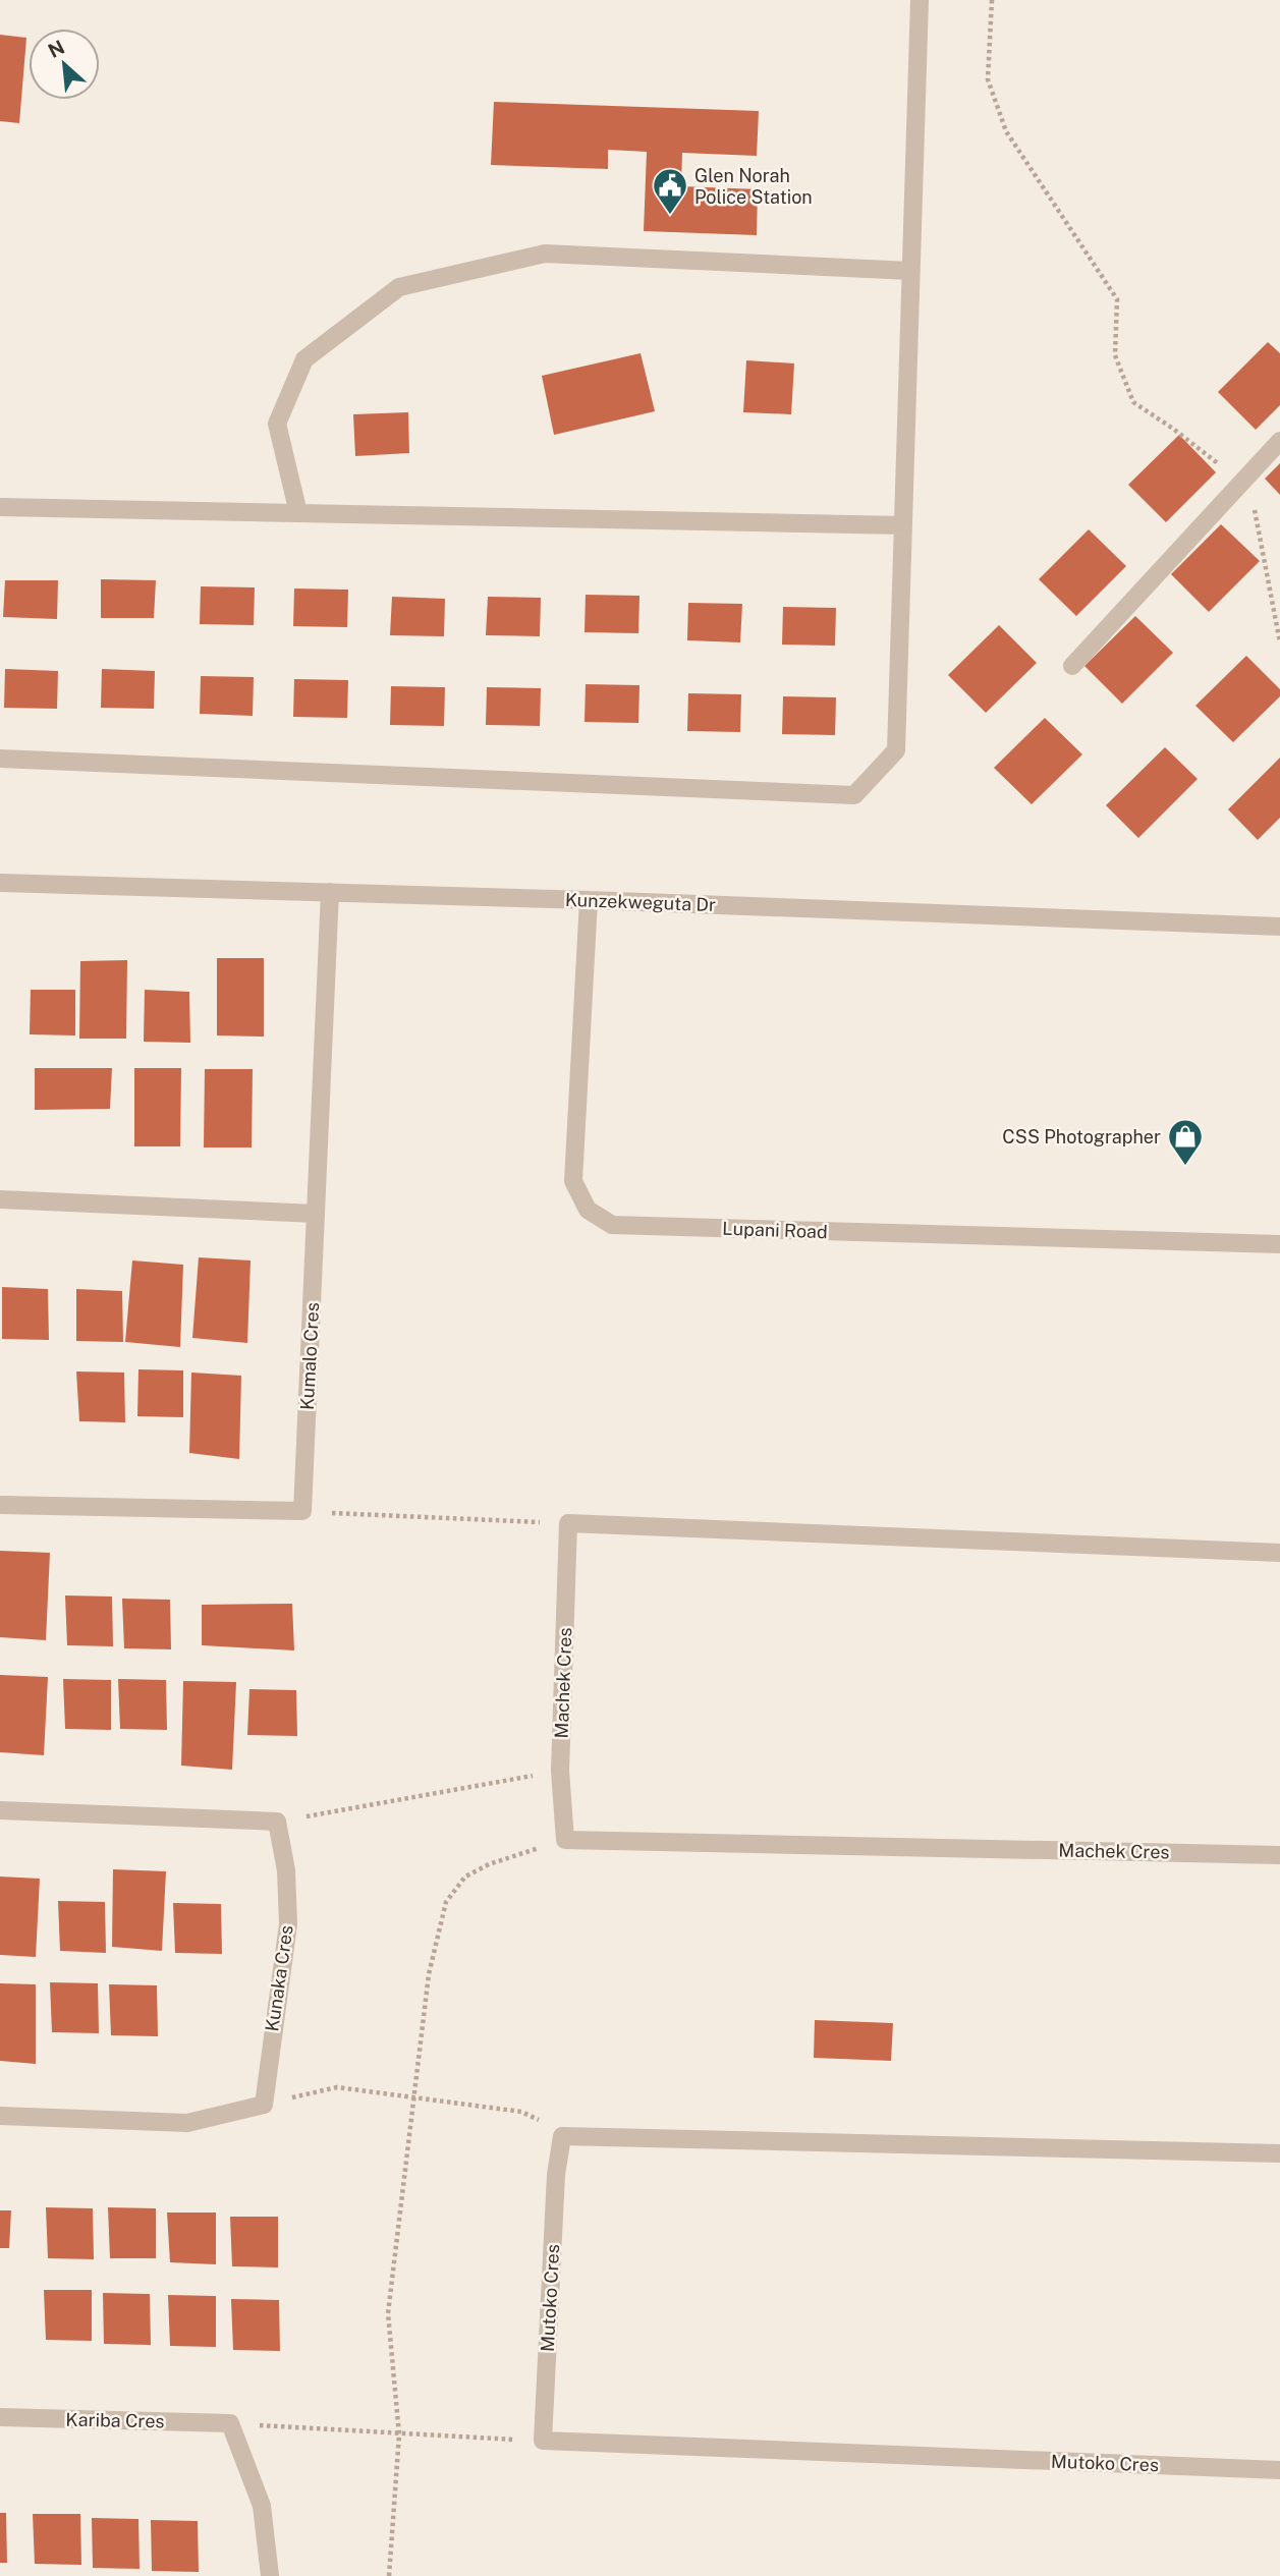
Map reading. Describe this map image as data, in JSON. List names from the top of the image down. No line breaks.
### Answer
{"streets":{"street":["Kunzekweguta Dr","Lupani Road","Kumalo Cres","Machek Cres","Kunaka Cres","Mutoko Cres","Kariba Cres"]},"crossings":[["Kunzekweguta Dr","Lupani Road"],["Kunzekweguta Dr","Kumalo Cres"]],"places":{"public building":["Glen Norah Police Station"],"shop":["CSS Photographer"]},"north":"top left"}
